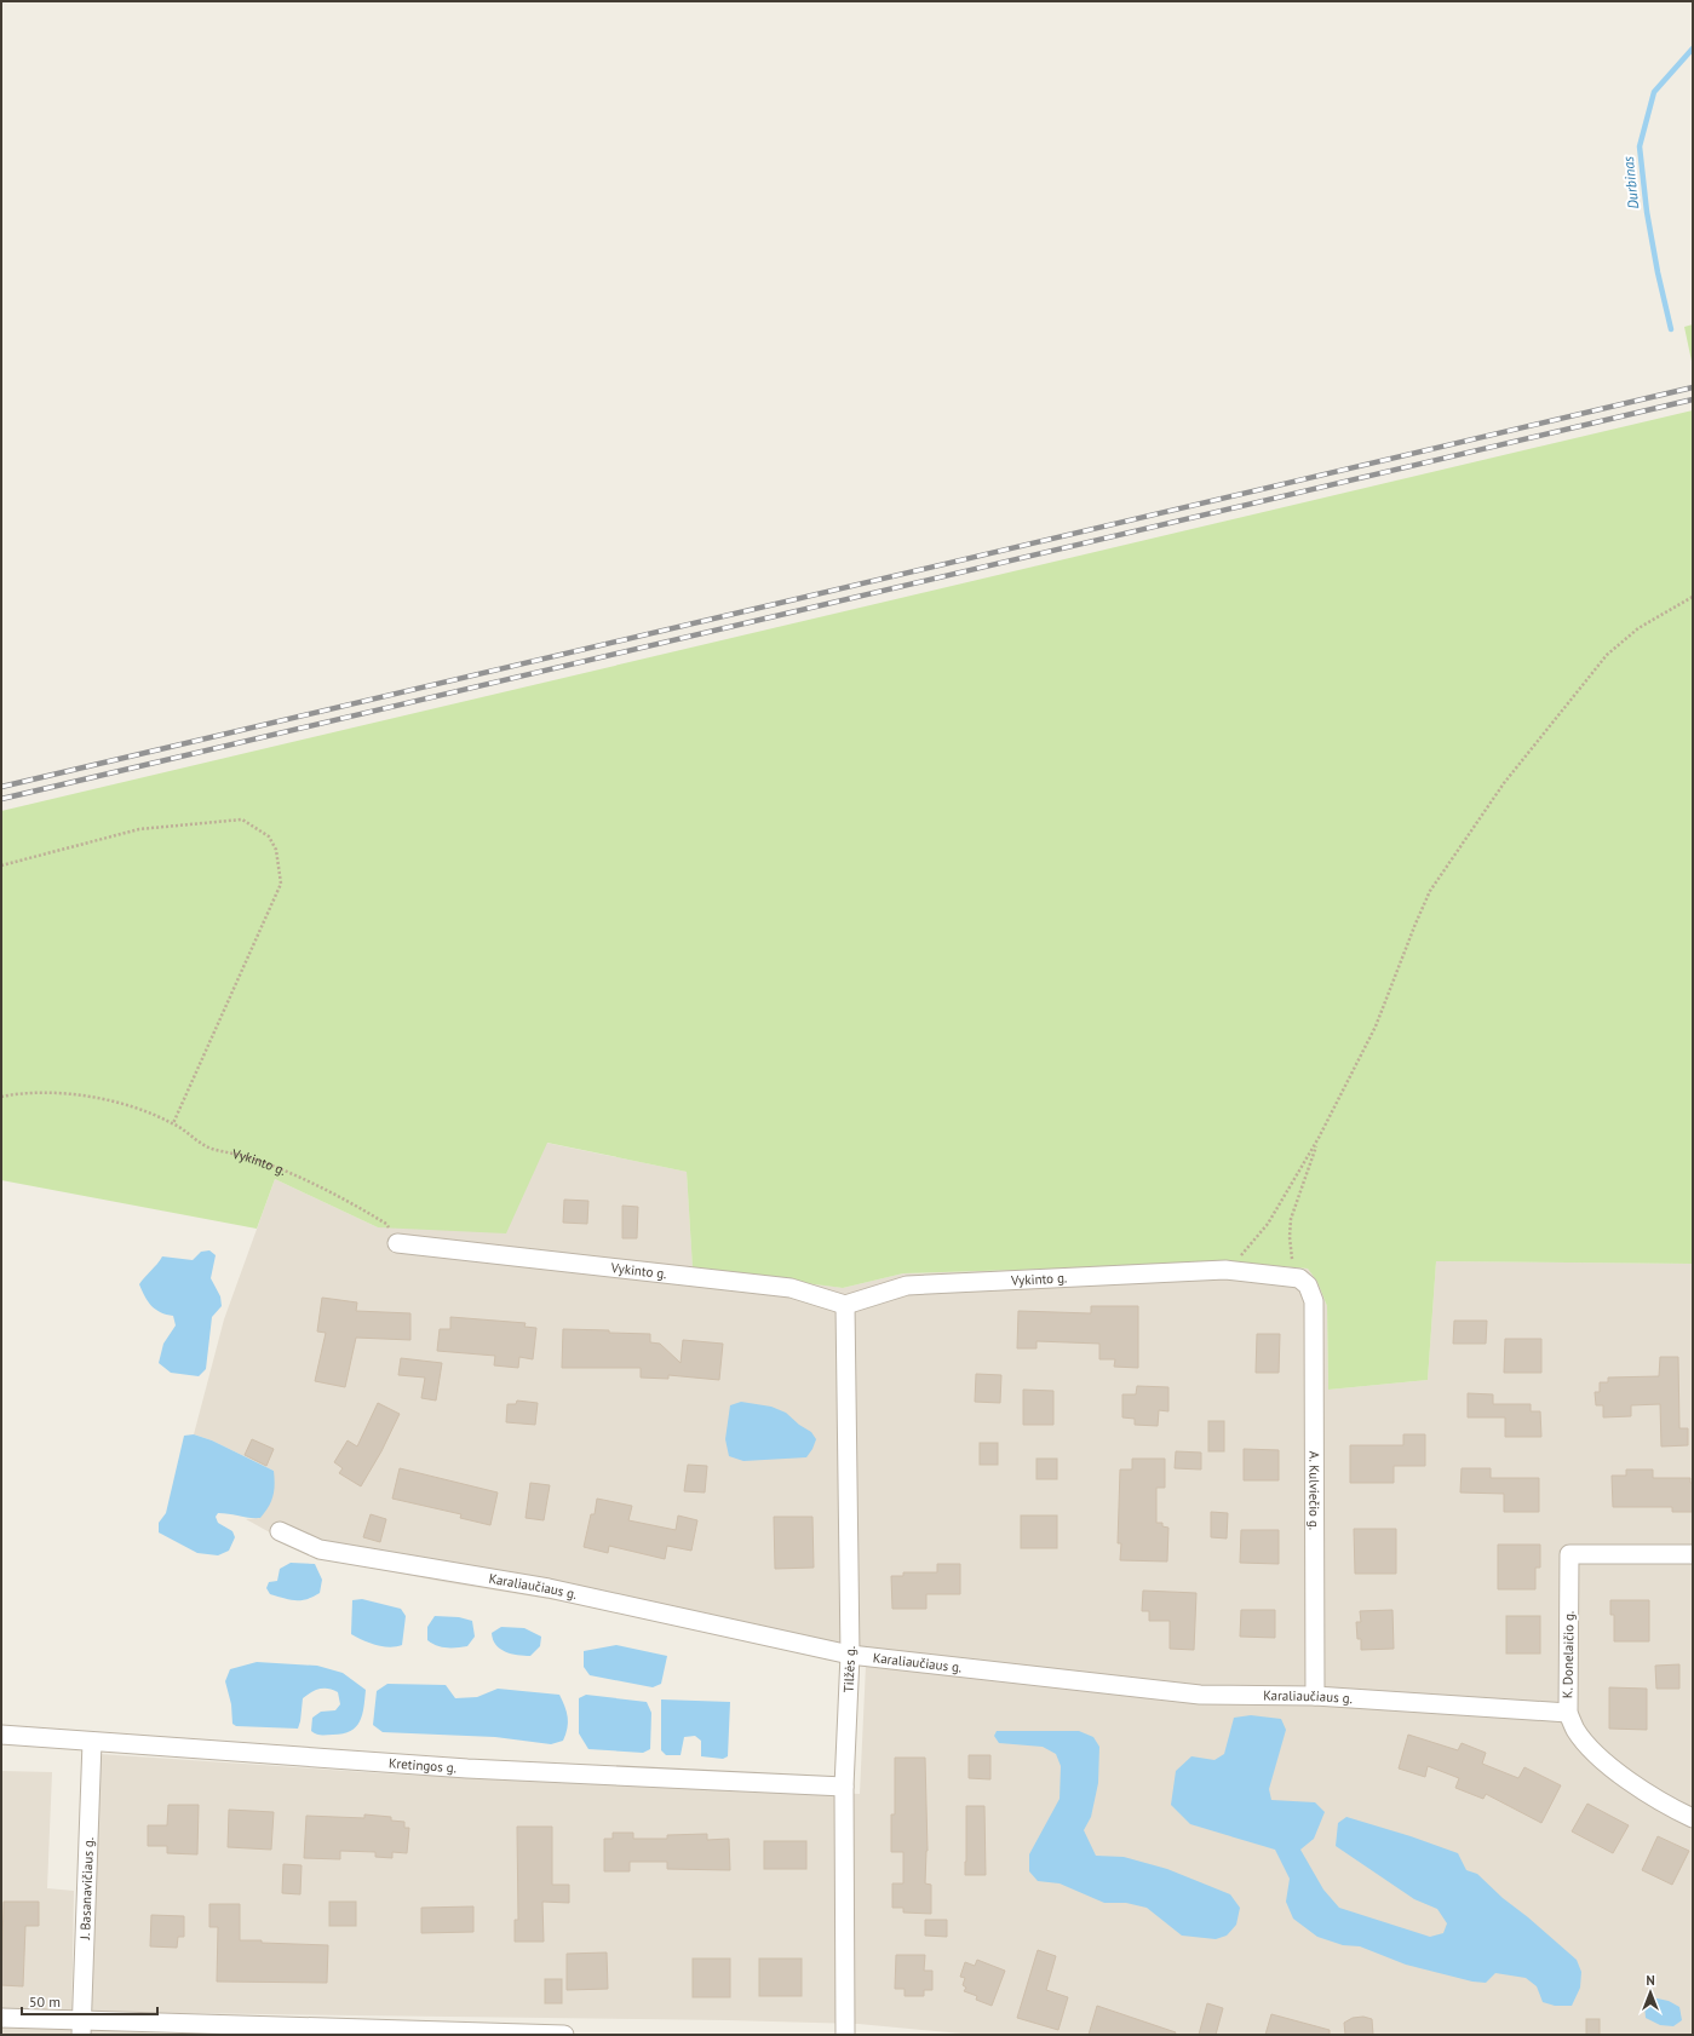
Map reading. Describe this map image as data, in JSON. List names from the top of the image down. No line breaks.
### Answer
{"streets":{"street":["Vykinto g.","A. Kulviečio g.","Karaliaučiaus g.","K. Donelaičio g.","Tilžės g.","Kretingos g.","J. Basanavičiaus g."]},"crossings":[["Vykinto g.","A. Kulviečio g."],["Vykinto g.","Tilžės g."],["A. Kulviečio g.","Karaliaučiaus g."],["Karaliaučiaus g.","K. Donelaičio g."],["Karaliaučiaus g.","Tilžės g."],["Tilžės g.","Kretingos g."],["Kretingos g.","J. Basanavičiaus g."]],"water":["Durbinas"],"scale_bar":"50 m","north":"top"}
